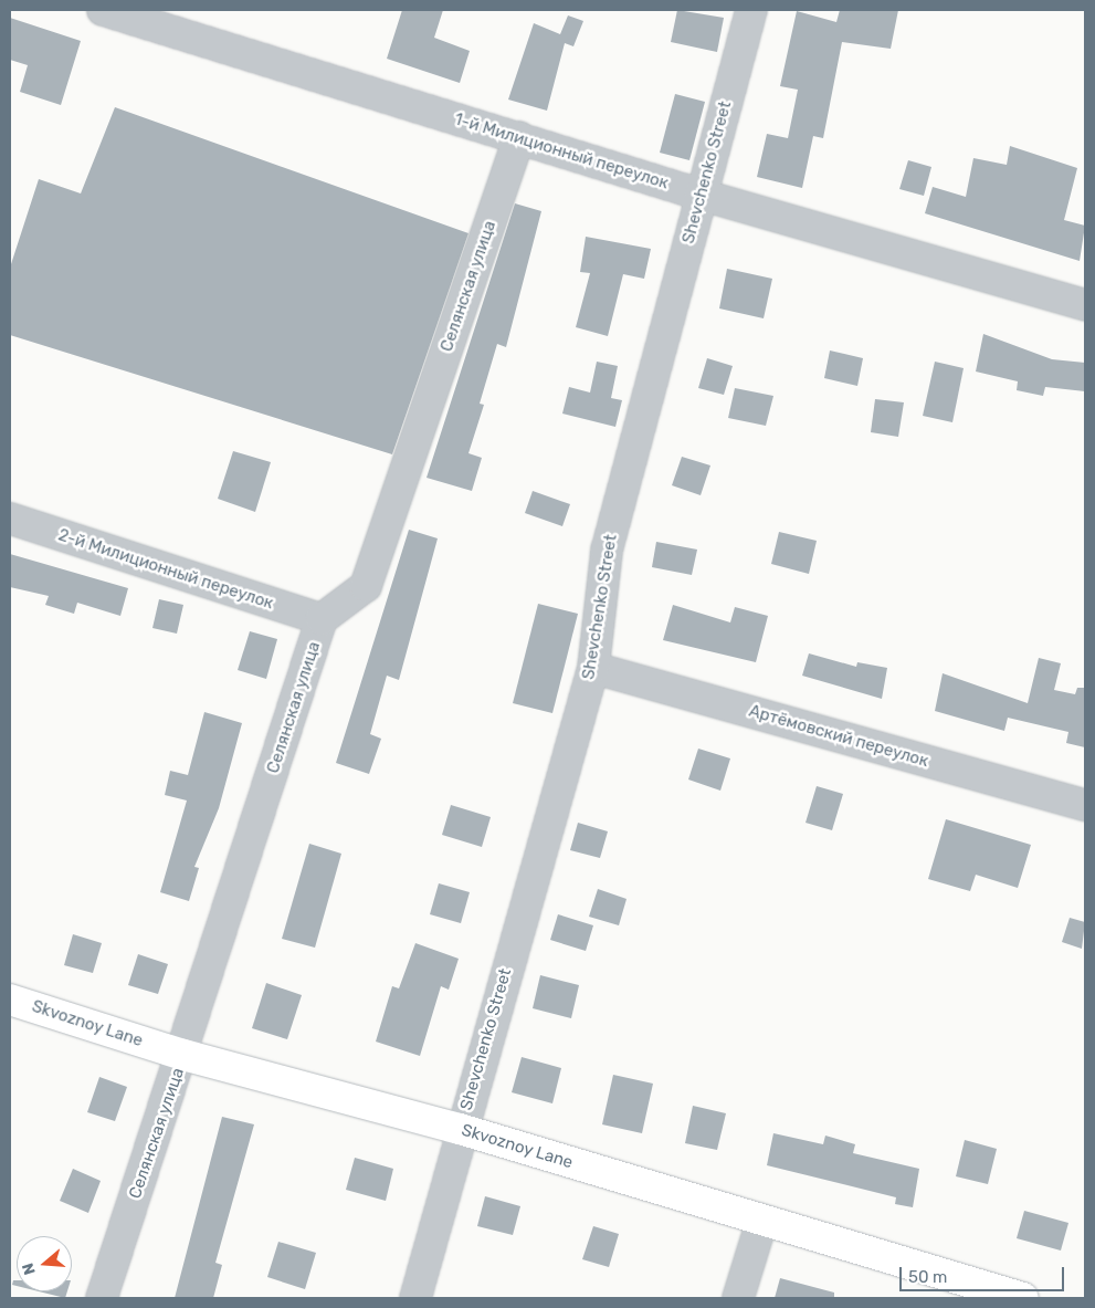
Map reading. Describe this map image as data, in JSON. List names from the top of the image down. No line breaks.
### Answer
{"streets":{"main road":["Skvoznoy Lane"],"street":["1-й Милиционный переулок","Shevchenko Street","Селянская улица","2-й Милиционный переулок","Артёмовский переулок"]},"crossings":[["1-й Милиционный переулок","Shevchenko Street"],["1-й Милиционный переулок","Селянская улица"],["Shevchenko Street","Артёмовский переулок"],["Shevchenko Street","Skvoznoy Lane"],["Селянская улица","2-й Милиционный переулок"],["Селянская улица","Skvoznoy Lane"]],"scale_bar":"50 m","north":"left"}
